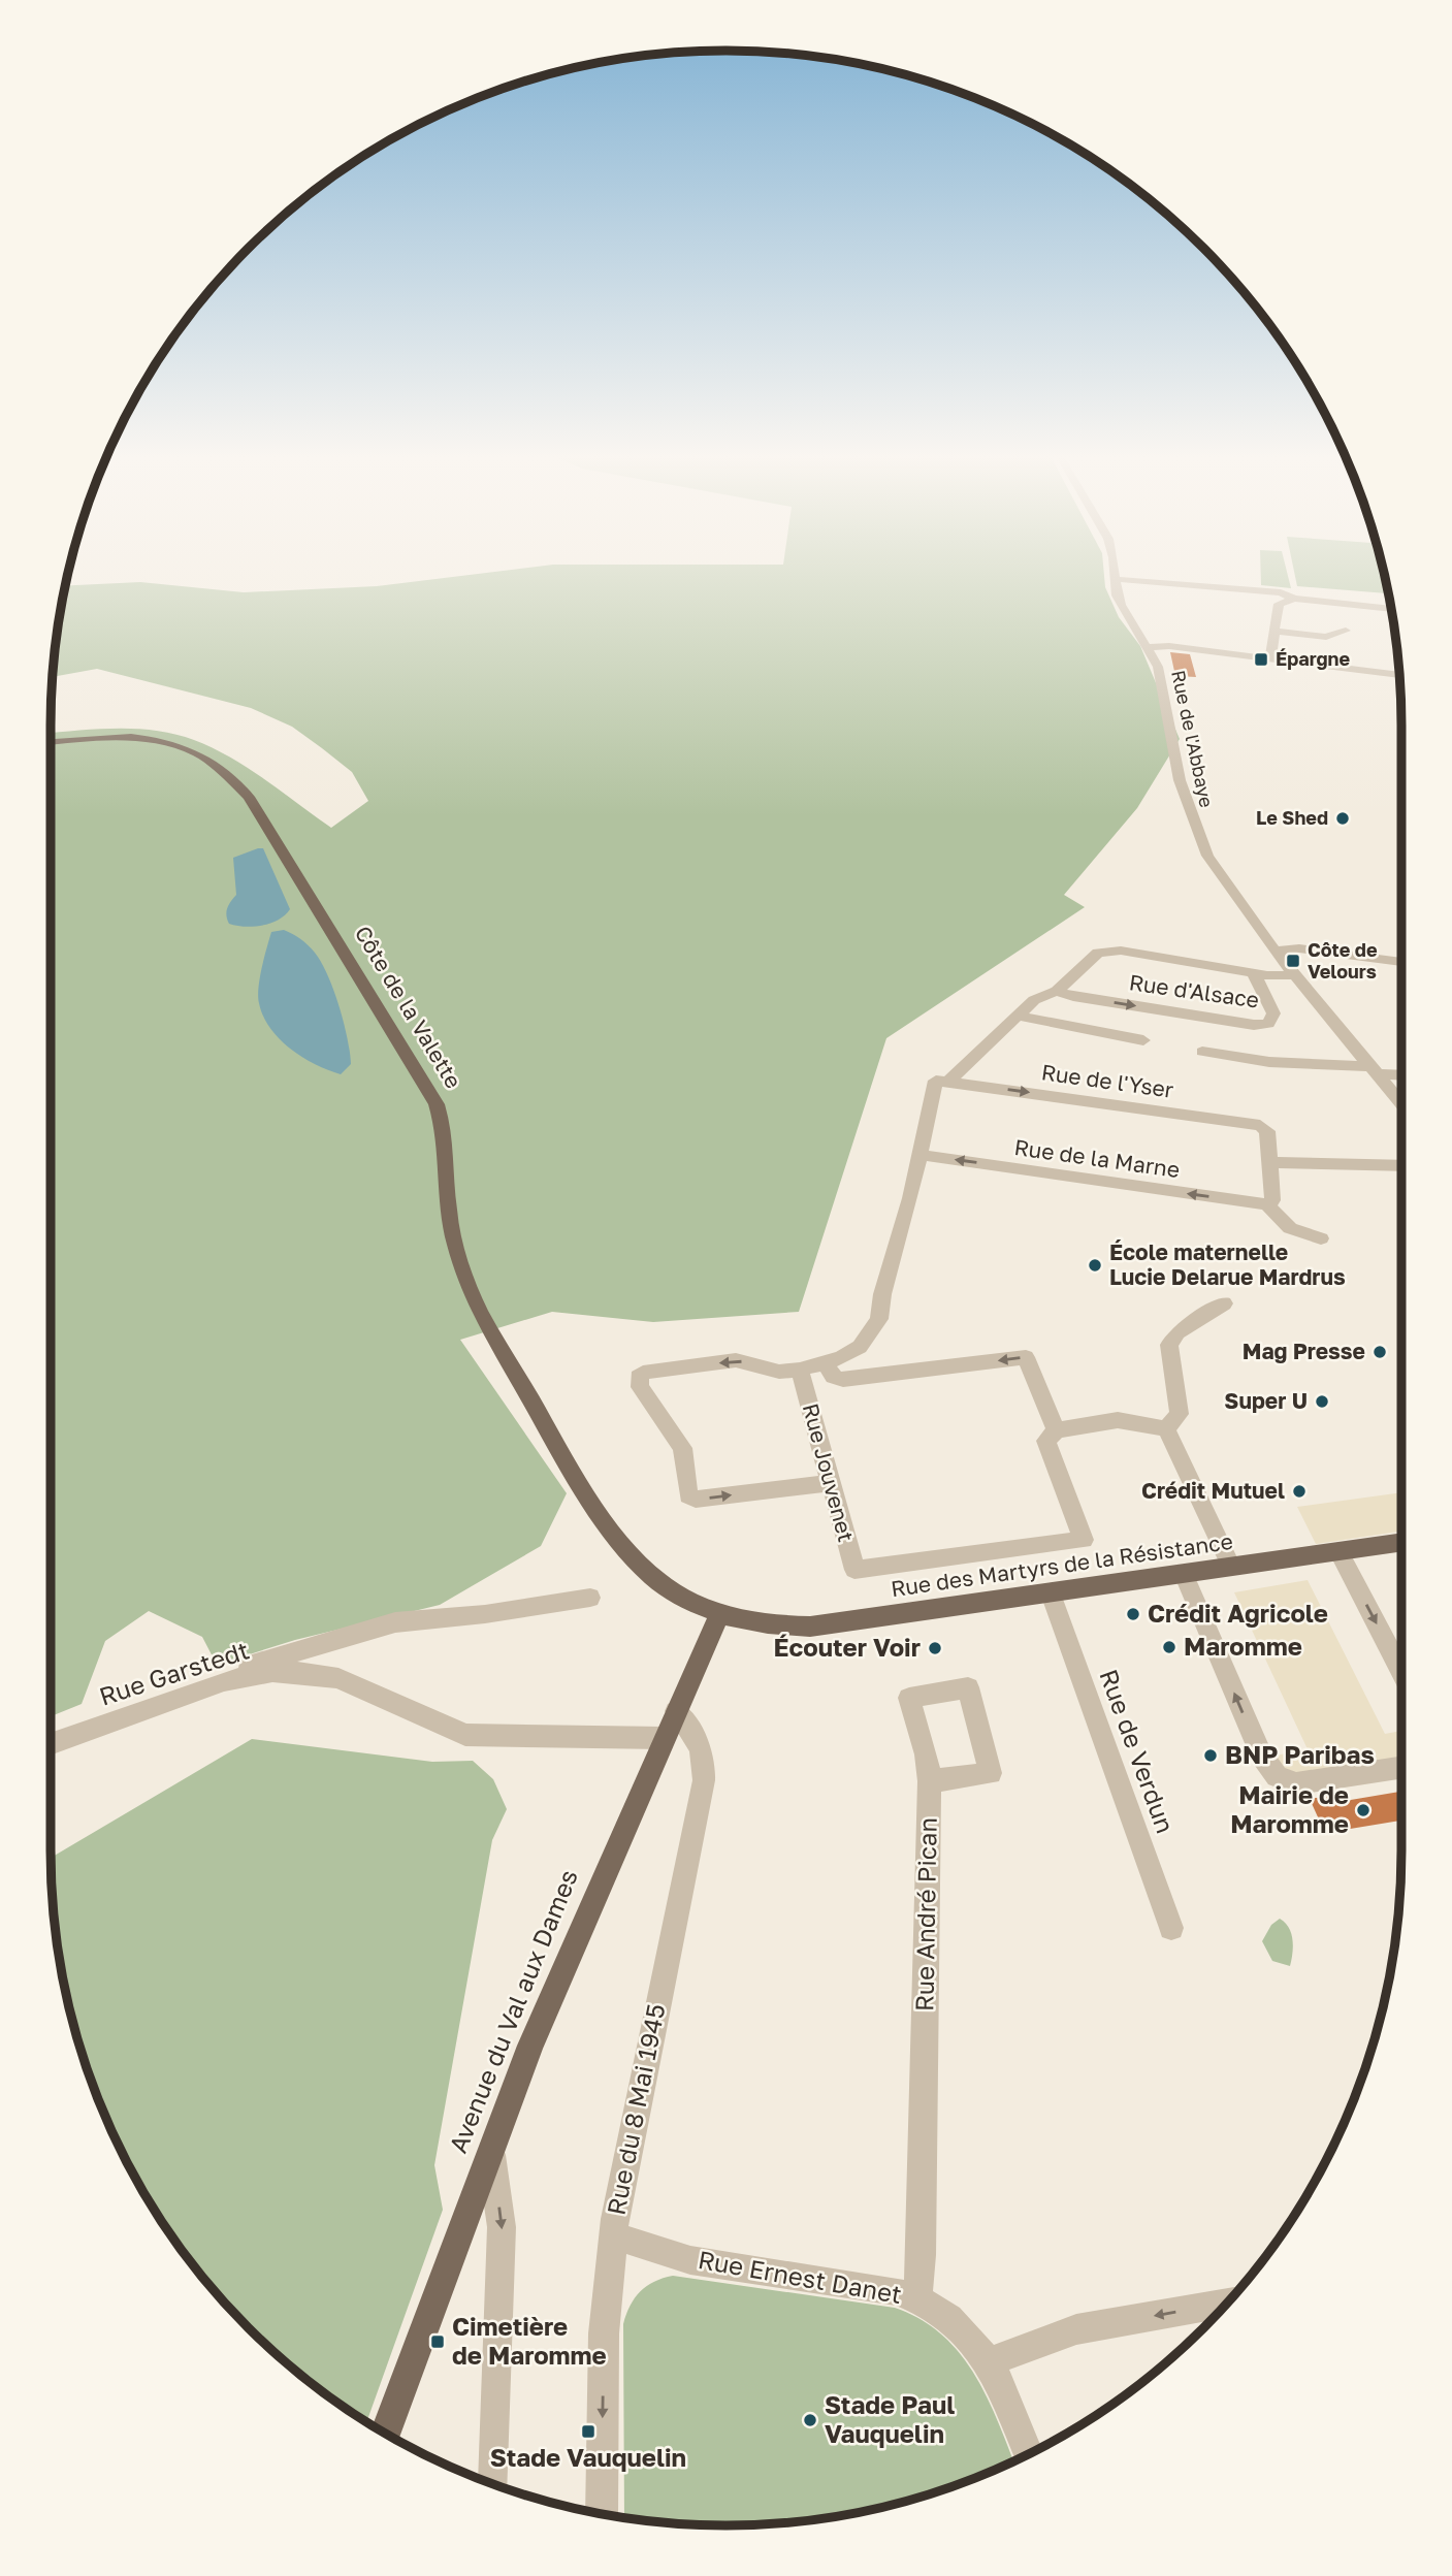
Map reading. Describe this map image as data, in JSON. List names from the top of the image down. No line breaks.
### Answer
{"streets":{"main road":["Côte de la Valette","Rue des Martyrs de la Résistance","Avenue du Val aux Dames"],"street":["Rue de l'Abbaye","Rue d'Alsace","Rue de l'Yser","Rue de la Marne","Rue Jouvenet","Rue Garstedt","Rue de Verdun","Rue André Pican","Rue du 8 Mai 1945","Rue Ernest Danet"]},"crossings":[["Rue de l'Abbaye","Rue d'Alsace"],["Côte de la Valette","Rue des Martyrs de la Résistance"],["Côte de la Valette","Avenue du Val aux Dames"],["Rue des Martyrs de la Résistance","Rue de Verdun"],["Rue des Martyrs de la Résistance","Avenue du Val aux Dames"],["Rue Garstedt","Avenue du Val aux Dames"],["Rue André Pican","Rue Ernest Danet"],["Avenue du Val aux Dames","Rue du 8 Mai 1945"],["Rue du 8 Mai 1945","Rue Ernest Danet"]],"places":{"transit":["Épargne","Côte de Velours","Cimetière de Maromme","Stade Vauquelin"],"other":["Le Shed","École maternelle Lucie Delarue Mardrus","Mag Presse","Super U","Crédit Mutuel","Crédit Agricole","Maromme","Écouter Voir","BNP Paribas","Mairie de Maromme","Stade Paul Vauquelin"]}}
